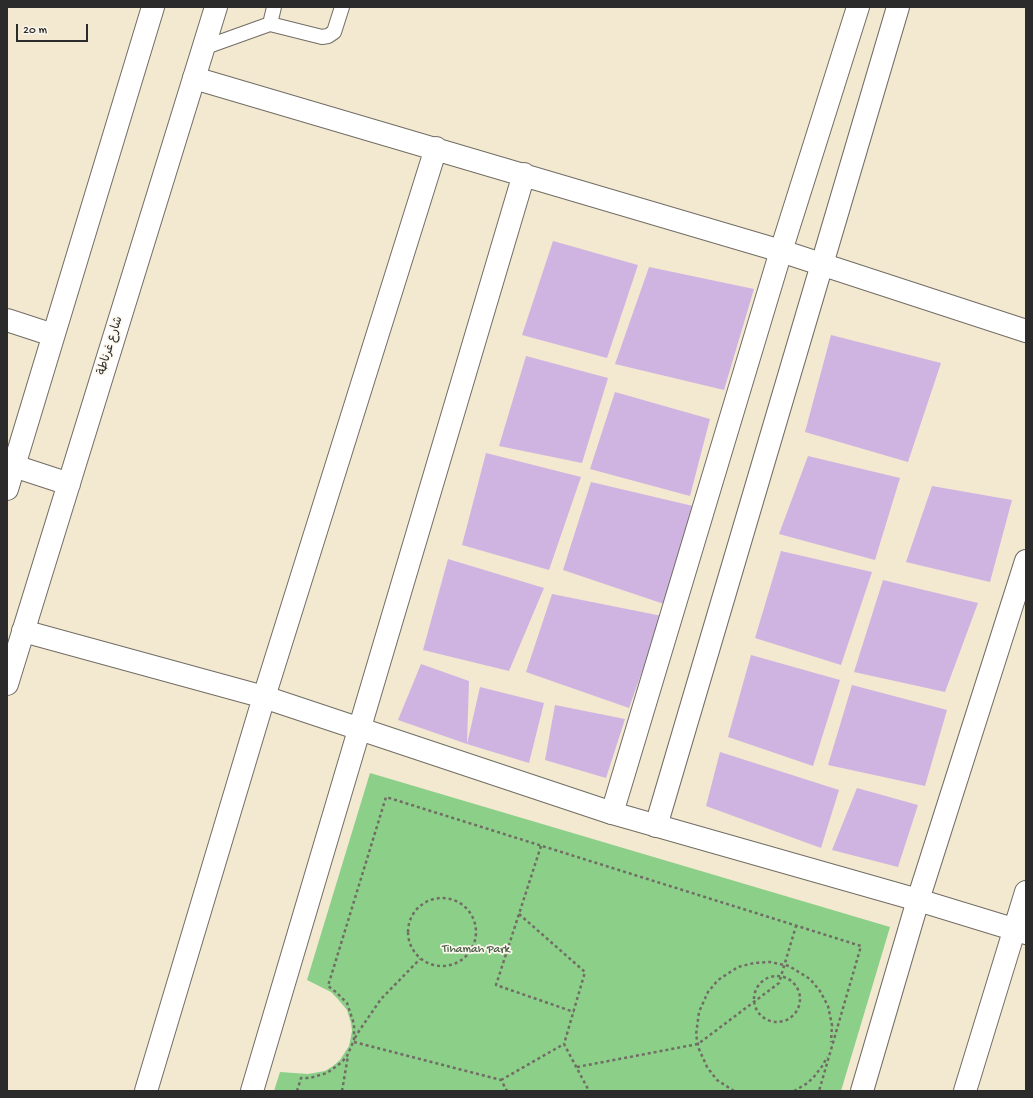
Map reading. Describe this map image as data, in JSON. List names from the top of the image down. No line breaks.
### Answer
{"streets":{"street":["شارع غرناطة"]},"parks":["Tihamah Park"],"scale_bar":"20 m"}
